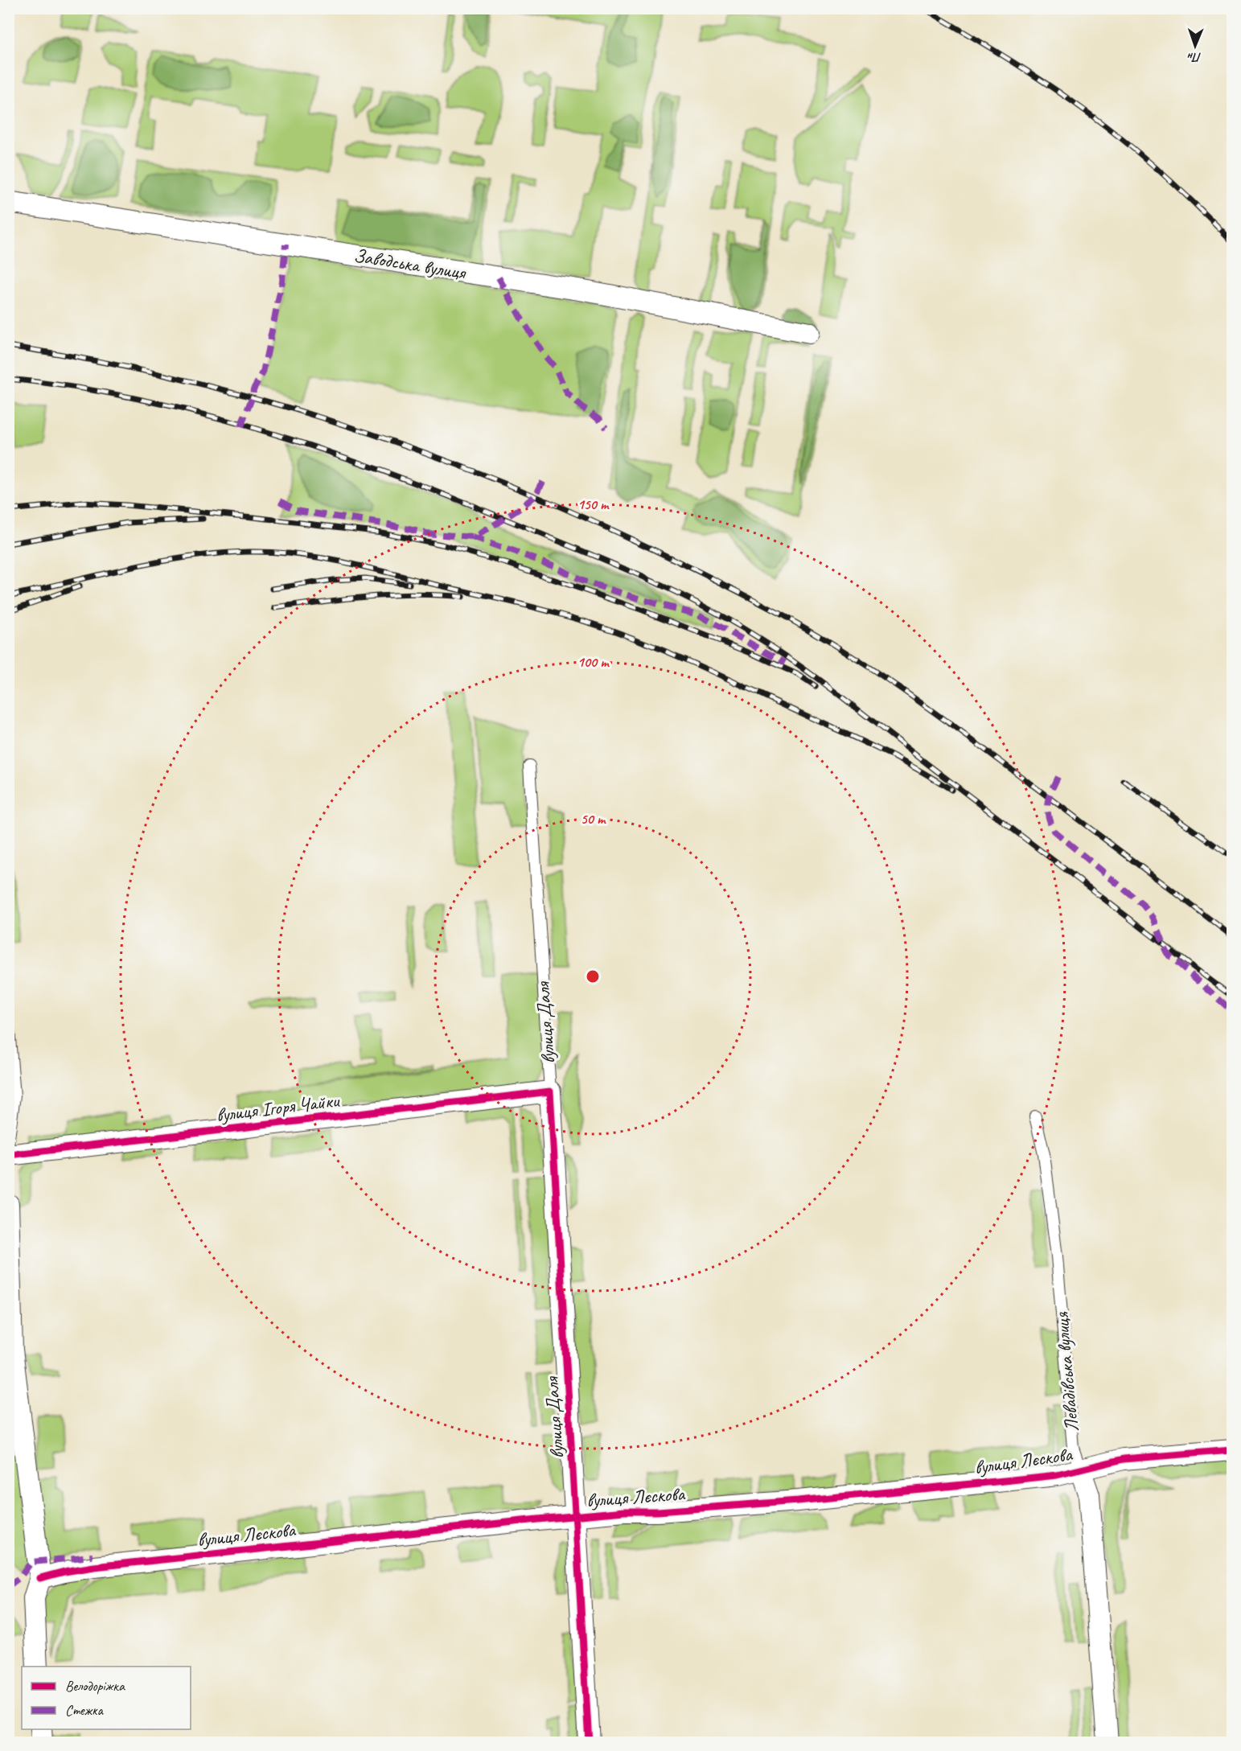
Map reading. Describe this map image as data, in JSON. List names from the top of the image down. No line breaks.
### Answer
{"streets":{"street":["Заводська вулиця","вулиця Даля","вулиця Ігоря Чайки","Левадівська вулиця","вулиця Лєскова"]},"crossings":[["вулиця Даля","вулиця Ігоря Чайки"],["вулиця Даля","вулиця Лєскова"],["Левадівська вулиця","вулиця Лєскова"]],"legend":["Велодоріжка","Стежка"],"north":"bottom","rings":["150 m","100 m","50 m"]}
